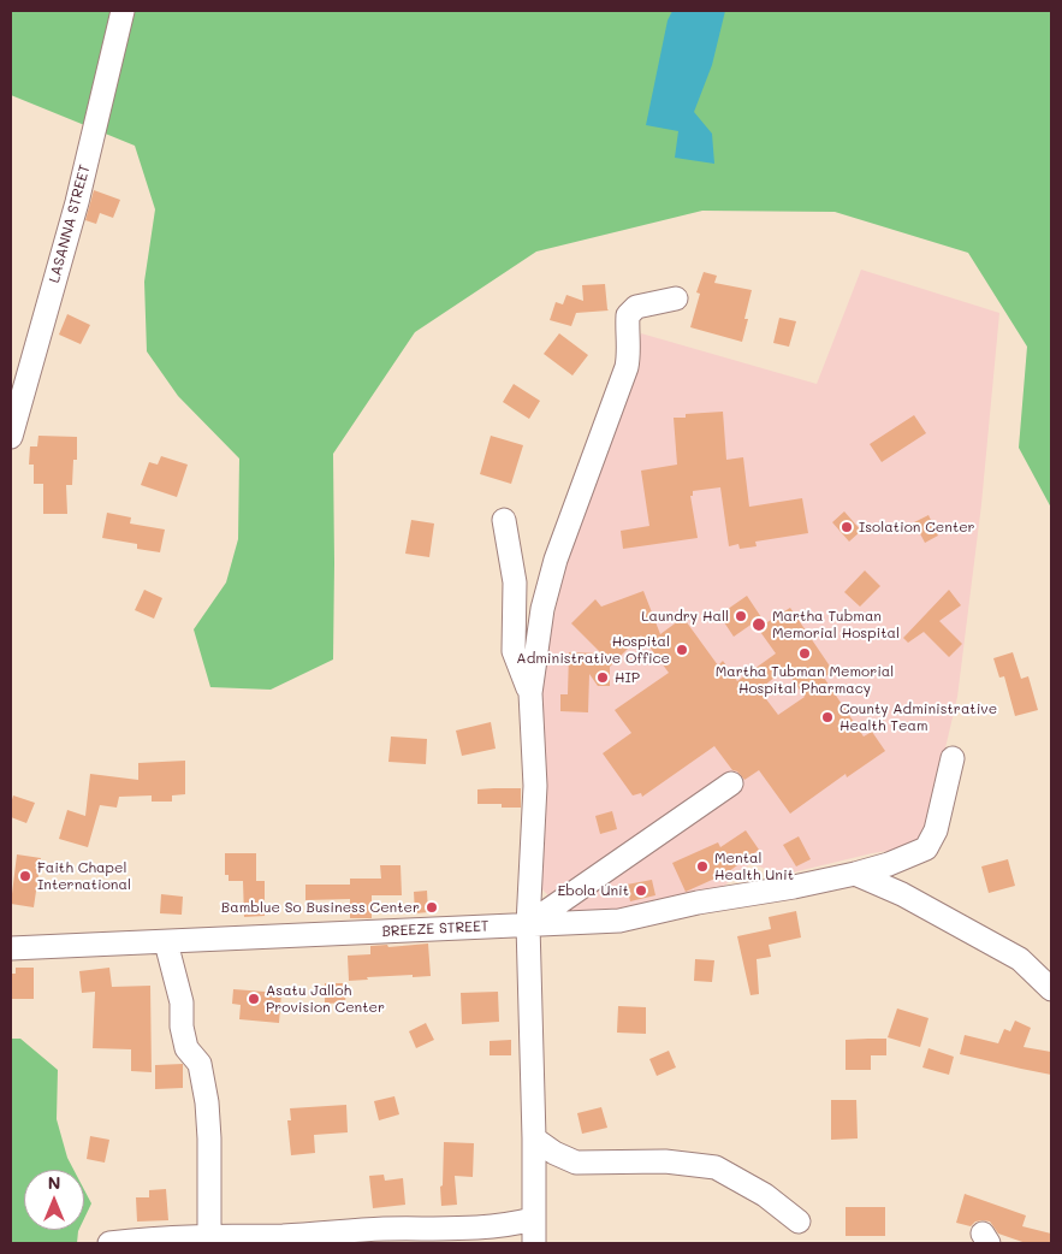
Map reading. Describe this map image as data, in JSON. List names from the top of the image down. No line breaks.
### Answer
{"streets":{"street":["LASANNA STREET","BREEZE STREET"]},"places":["Isolation Center","Laundry Hall","Martha Tubman Memorial Hospital","Hospital Administrative Office","Martha Tubman Memorial Hospital Pharmacy","HIP","County Administrative Health Team","Mental Health Unit","Faith Chapel International","Ebola Unit","Bamblue So Business Center","Asatu Jalloh Provision Center"],"north":"top"}
